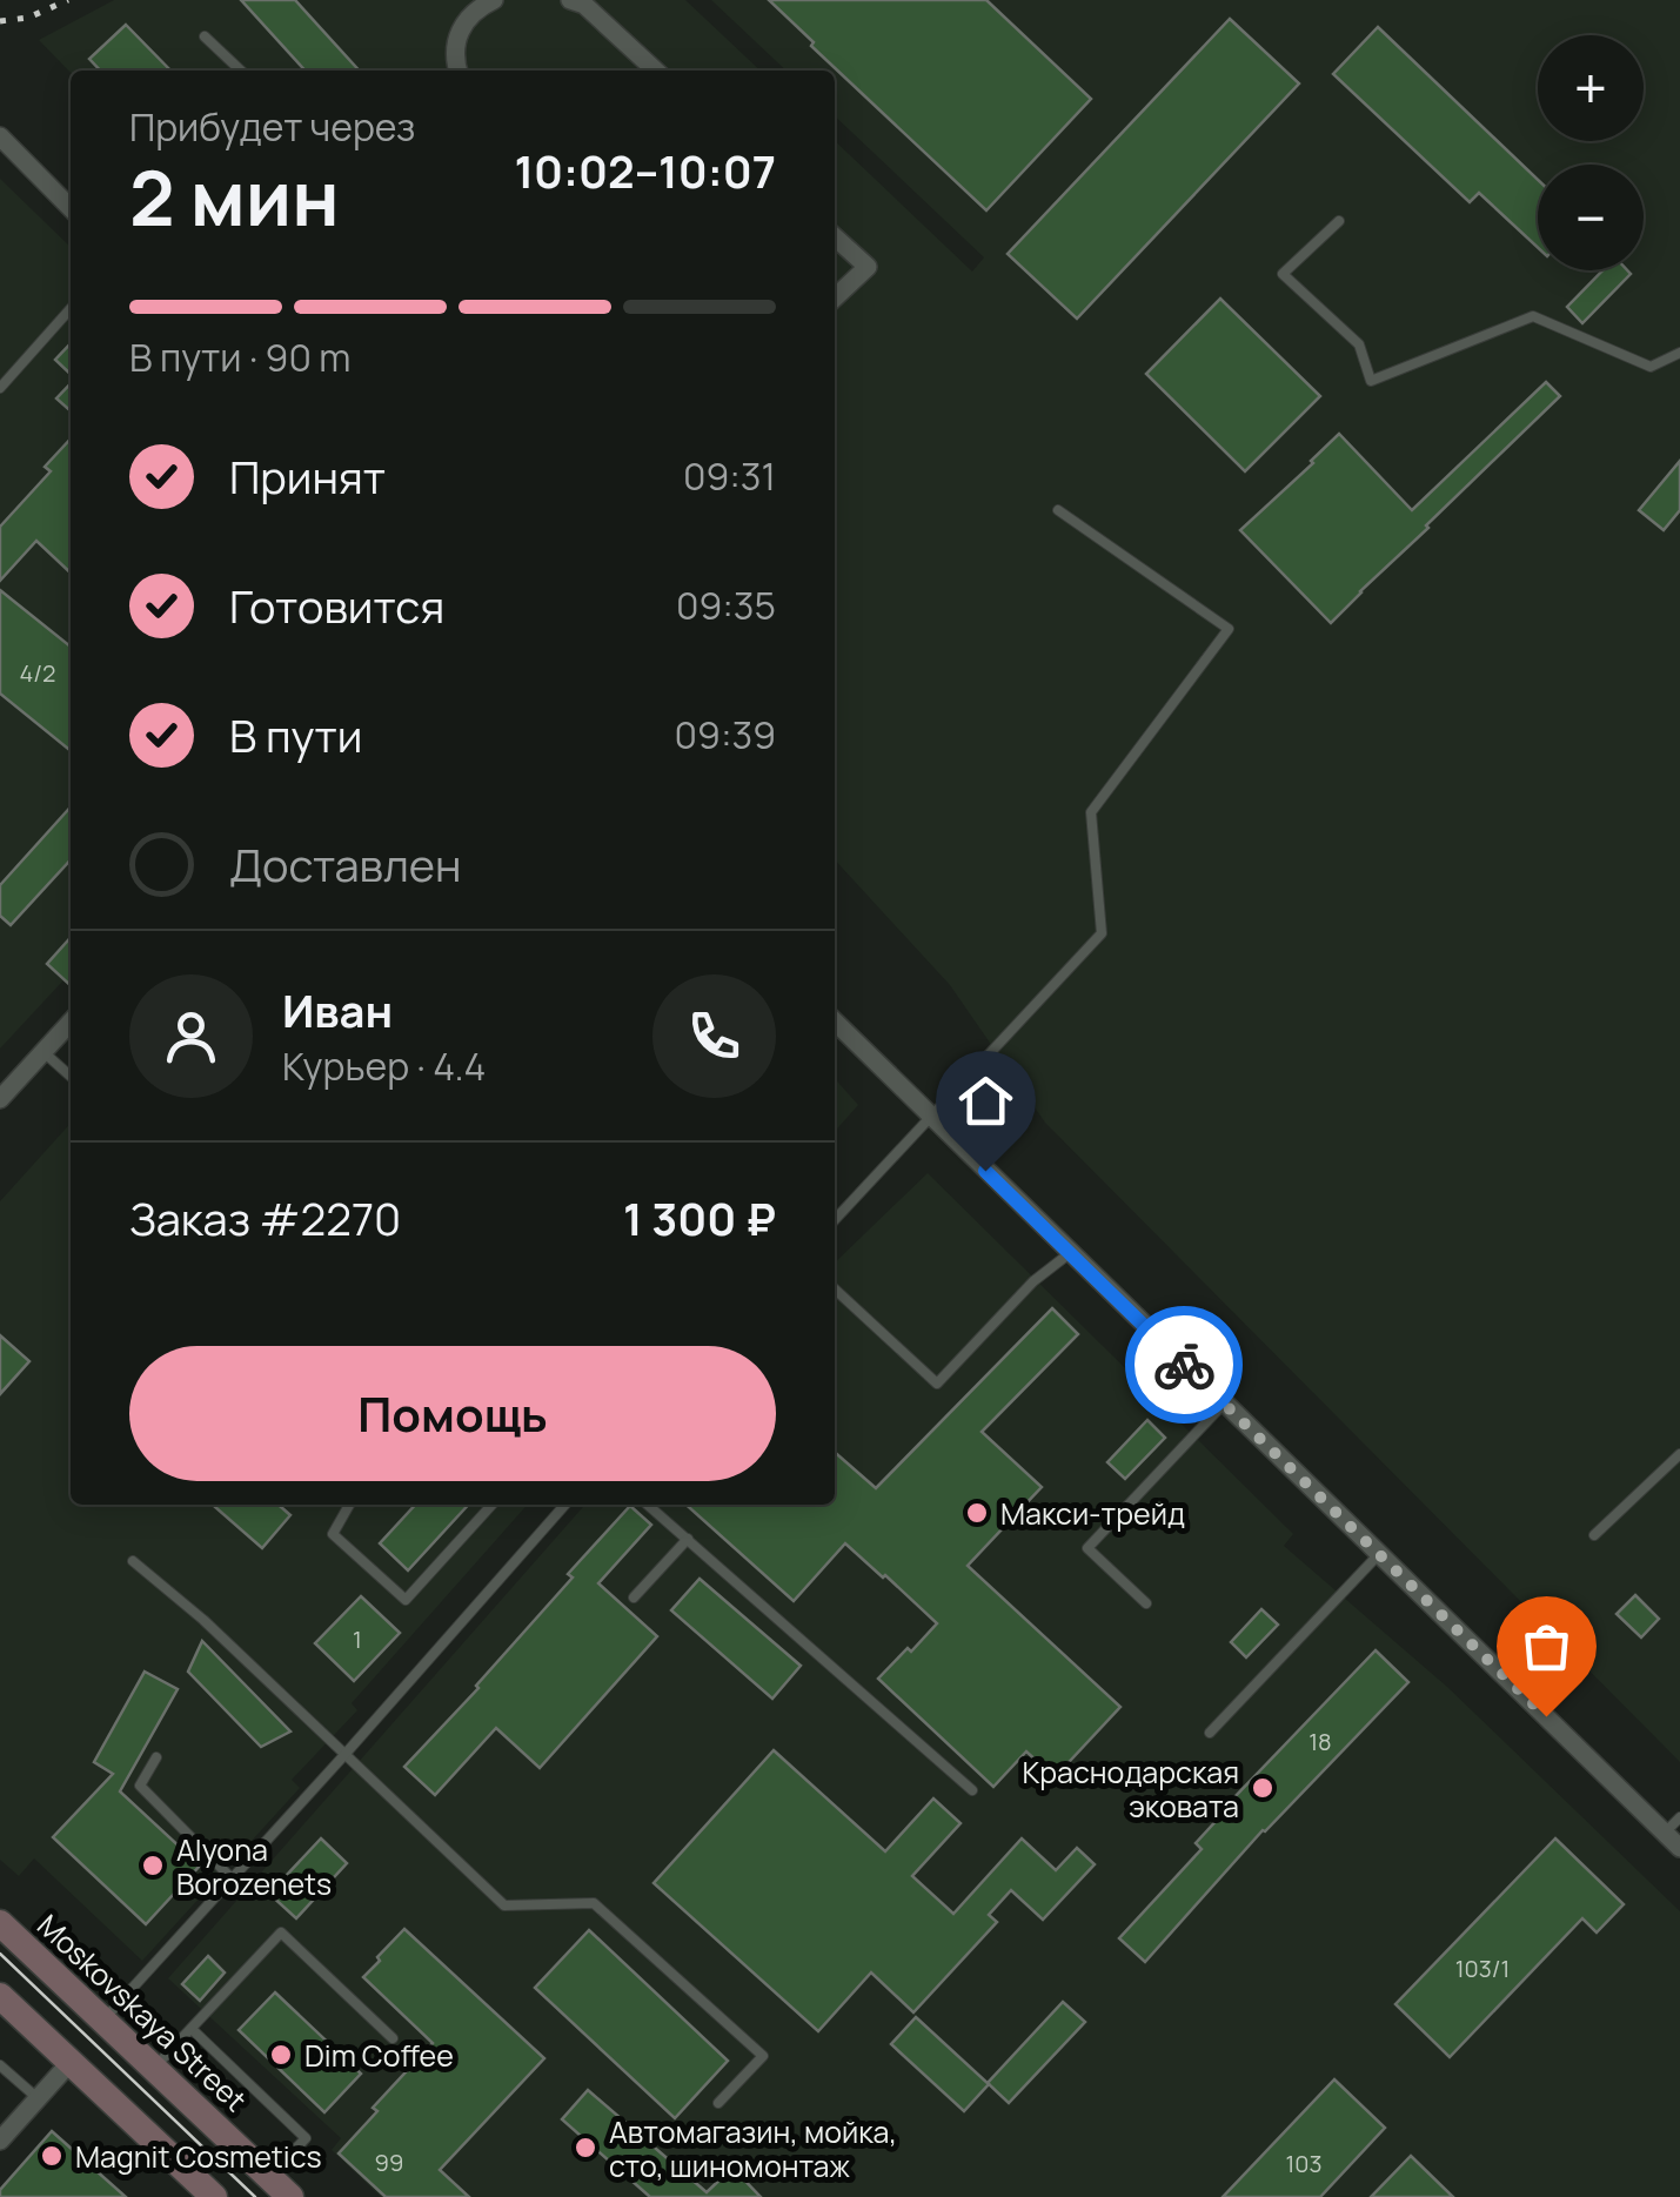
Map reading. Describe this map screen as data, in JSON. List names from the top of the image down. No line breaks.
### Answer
{"streets":{"street":["Moskovskaya Street"]},"places":["Макси-трейд","Краснодарская эковата","Alyona Borozenets","Dim Coffee","Автомагазин, мойка, сто, шиномонтаж","Magnit Cosmetics"],"house_numbers":["4/2","1","18","103/1","99","103"],"page":{"map_buttons":["+","−"],"heading":["2 мин","Прибудет через","10:02–10:07"],"panel":["Иван","Курьер · 4.4","Заказ #2270","1 300 ₽"],"bar":"В пути · 90 m","list":[["Принят","09:31"],["Готовится","09:35"],["В пути","09:39"],"Доставлен"],"buttons":"Помощь"}}
